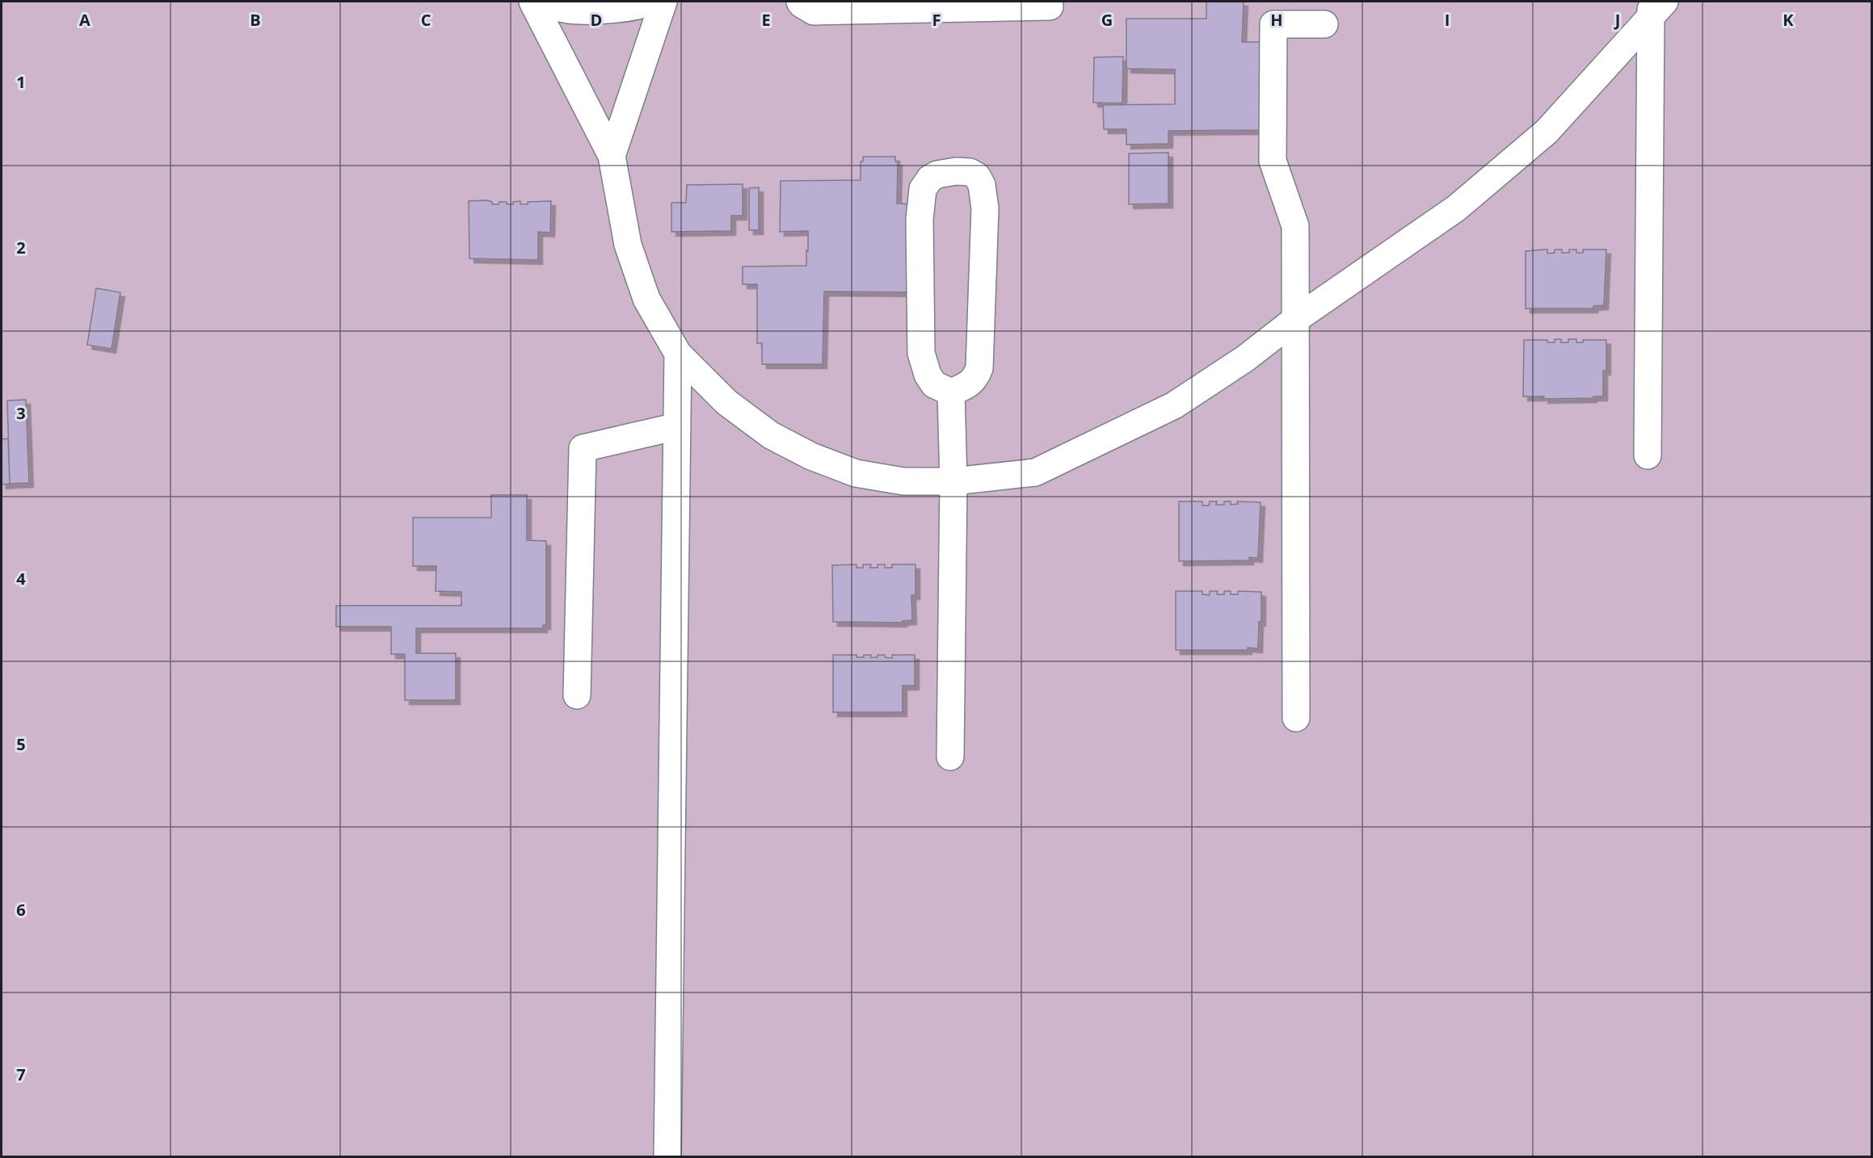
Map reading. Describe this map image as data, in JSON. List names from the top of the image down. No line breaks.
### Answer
{"grid":{"columns":["A","B","C","D","E","F","G","H","I","J","K"],"rows":["1","2","3","4","5","6","7"]}}
